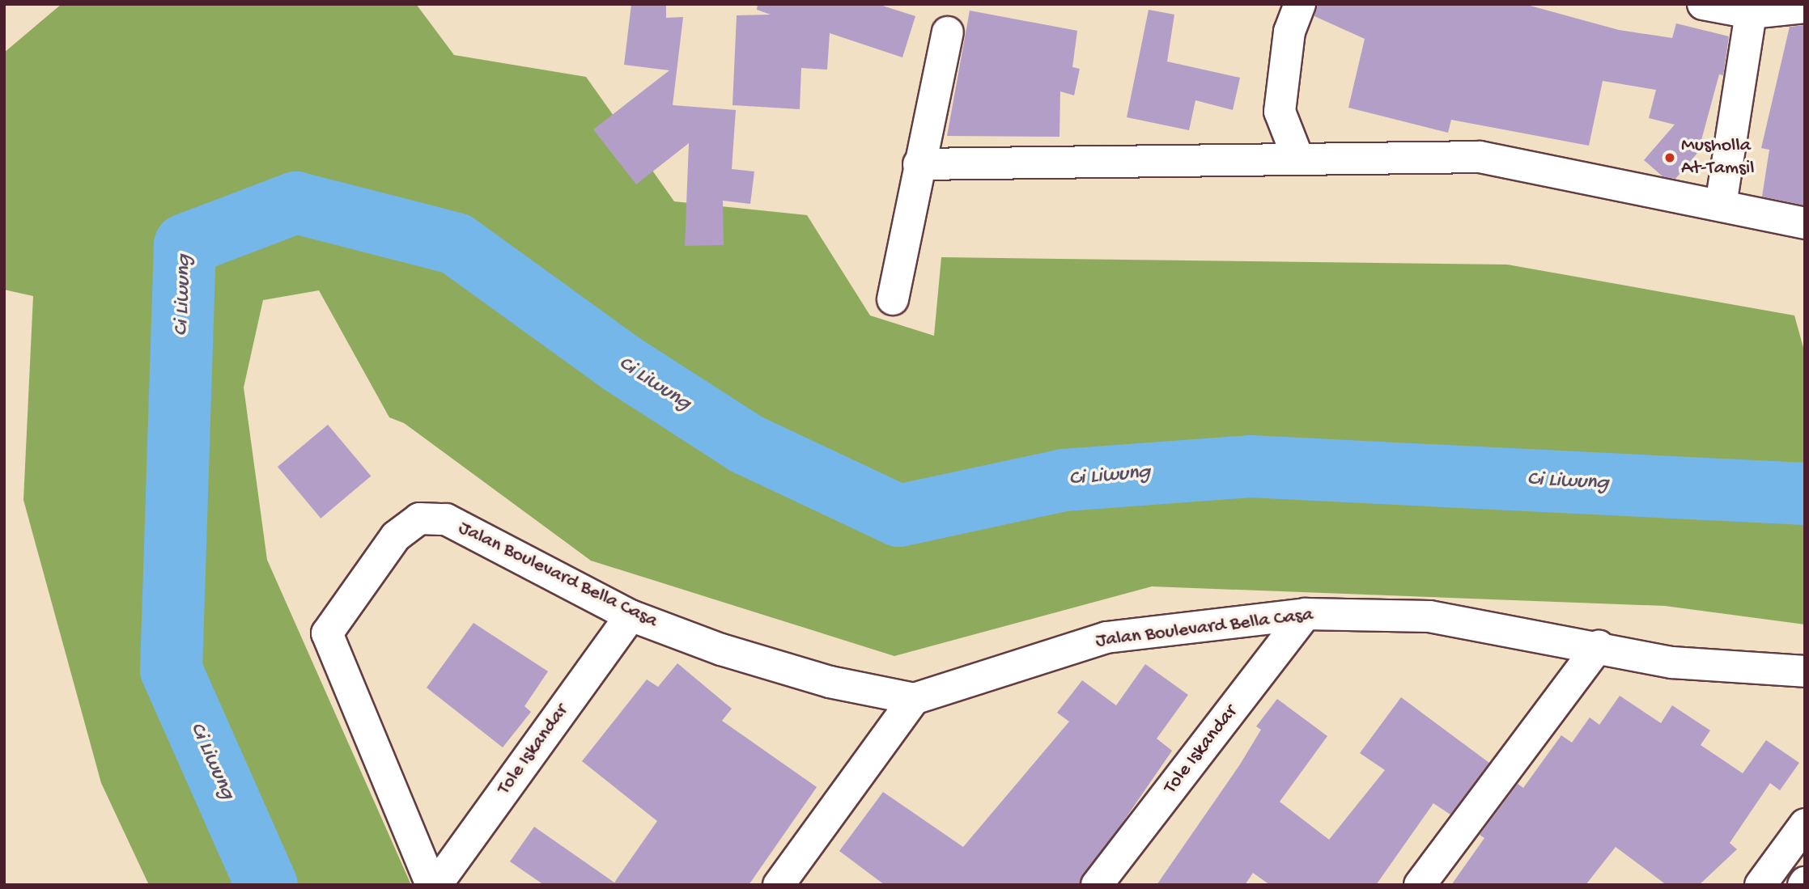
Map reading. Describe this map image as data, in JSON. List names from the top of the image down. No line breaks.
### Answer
{"streets":{"street":["Jalan Boulevard Bella Casa","Tole Iskandar"]},"crossings":[["Jalan Boulevard Bella Casa","Tole Iskandar"]],"water":["Ci Liwung"],"places":["Musholla At-Tamsil"]}
